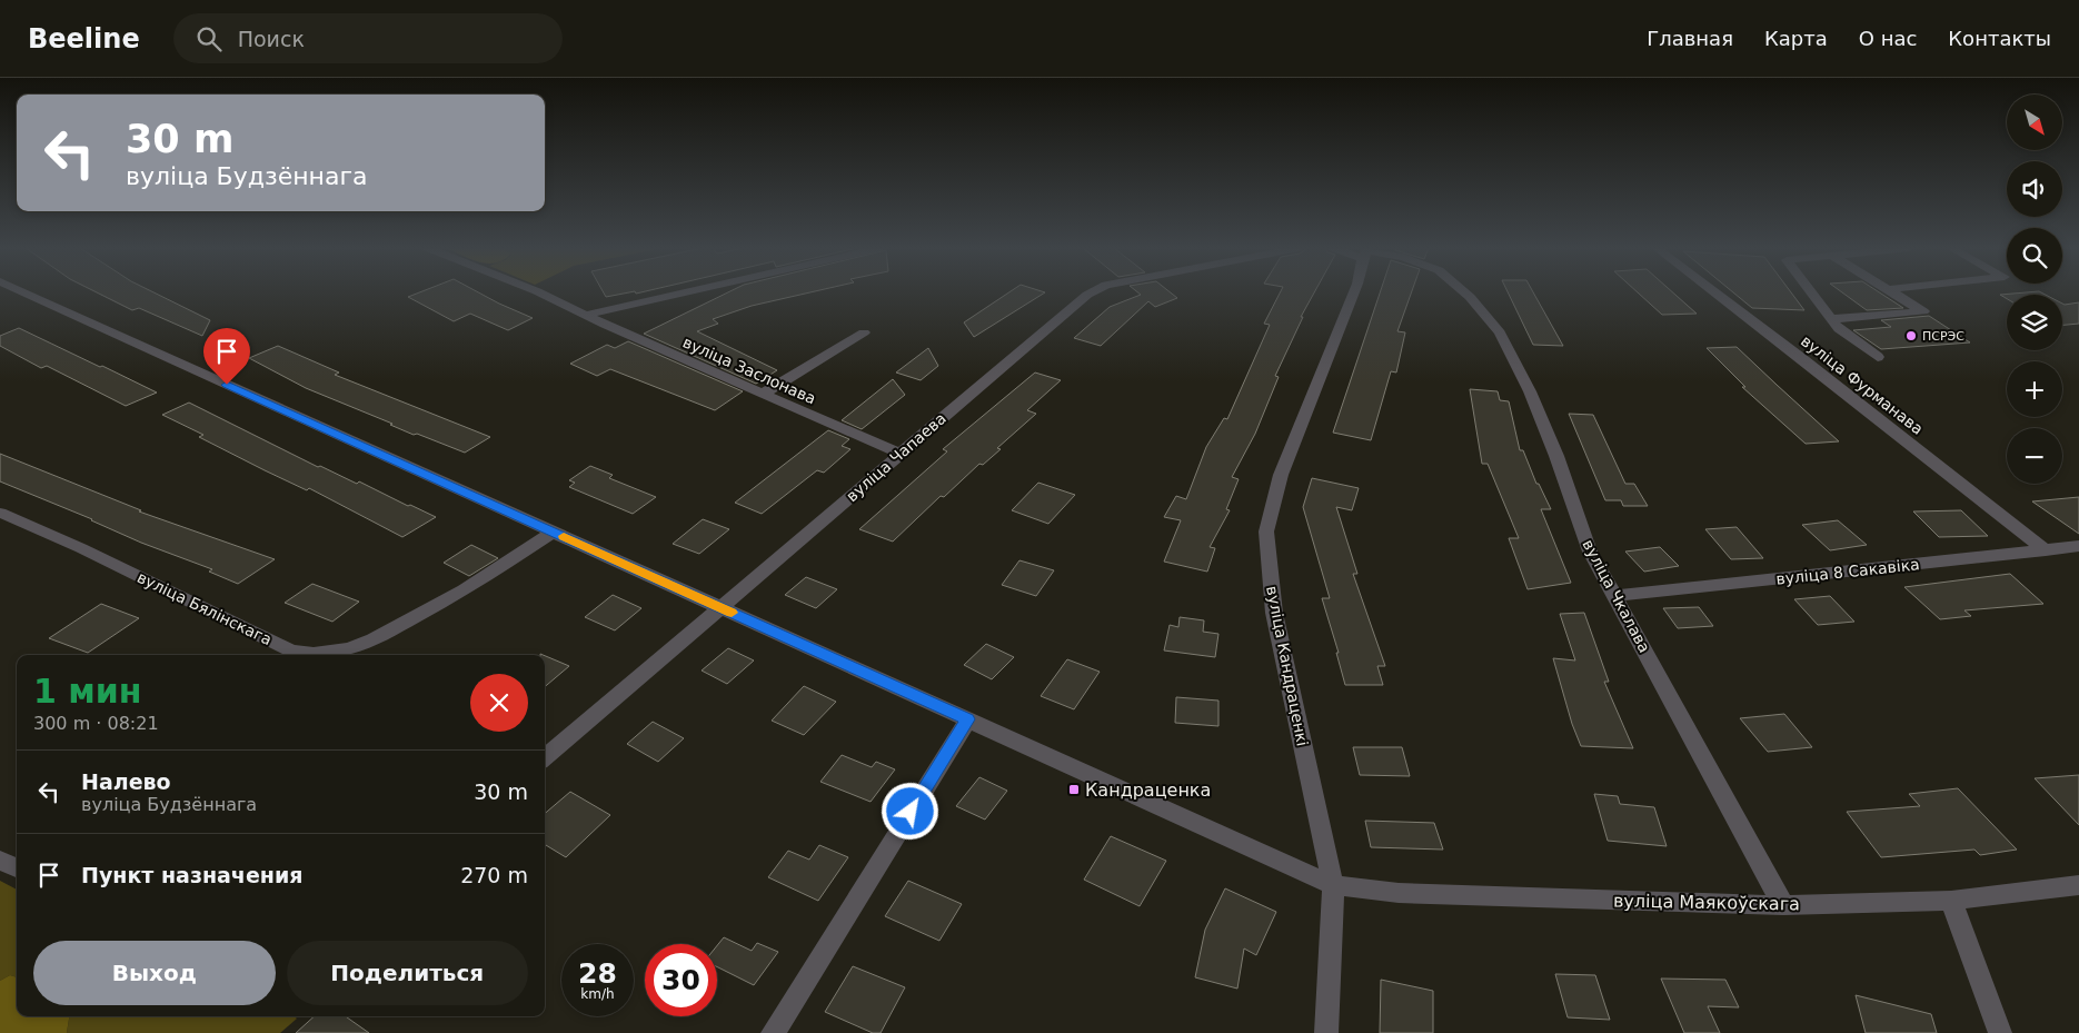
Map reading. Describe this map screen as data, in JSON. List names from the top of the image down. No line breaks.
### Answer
{"streets":{"street":["вуліца Заслонава","вуліца Фурманава","вуліца Чапаева","вуліца 8 Сакавіка","вуліца Чкалава","вуліца Бялінскага","вуліца Кандраценкі","вуліца Маякоўскага"]},"crossings":[["вуліца Заслонава","вуліца Чапаева"],["вуліца Фурманава","вуліца 8 Сакавіка"],["вуліца Чапаева","вуліца Маякоўскага"],["вуліца 8 Сакавіка","вуліца Чкалава"],["вуліца Чкалава","вуліца Маякоўскага"],["вуліца Бялінскага","вуліца Маякоўскага"],["вуліца Кандраценкі","вуліца Маякоўскага"]],"places":{"other":["ПСРЭС"],"transit":["Кандраценка"]},"north":"bottom right","page":{"header":"Beeline","search":"Поиск","nav":["Главная","Карта","О нас","Контакты"],"map_buttons":["+","−"],"turn":["30 m","вуліца Будзённага"],"heading":["1 мин","300 m · 08:21"],"list":[{"name":"Налево","note":"вуліца Будзённага","value":"30 m"},{"name":"Пункт назначения","value":"270 m"}],"buttons":["Выход","Поделиться"],"speed":"28 km/h","limit":"30"}}
